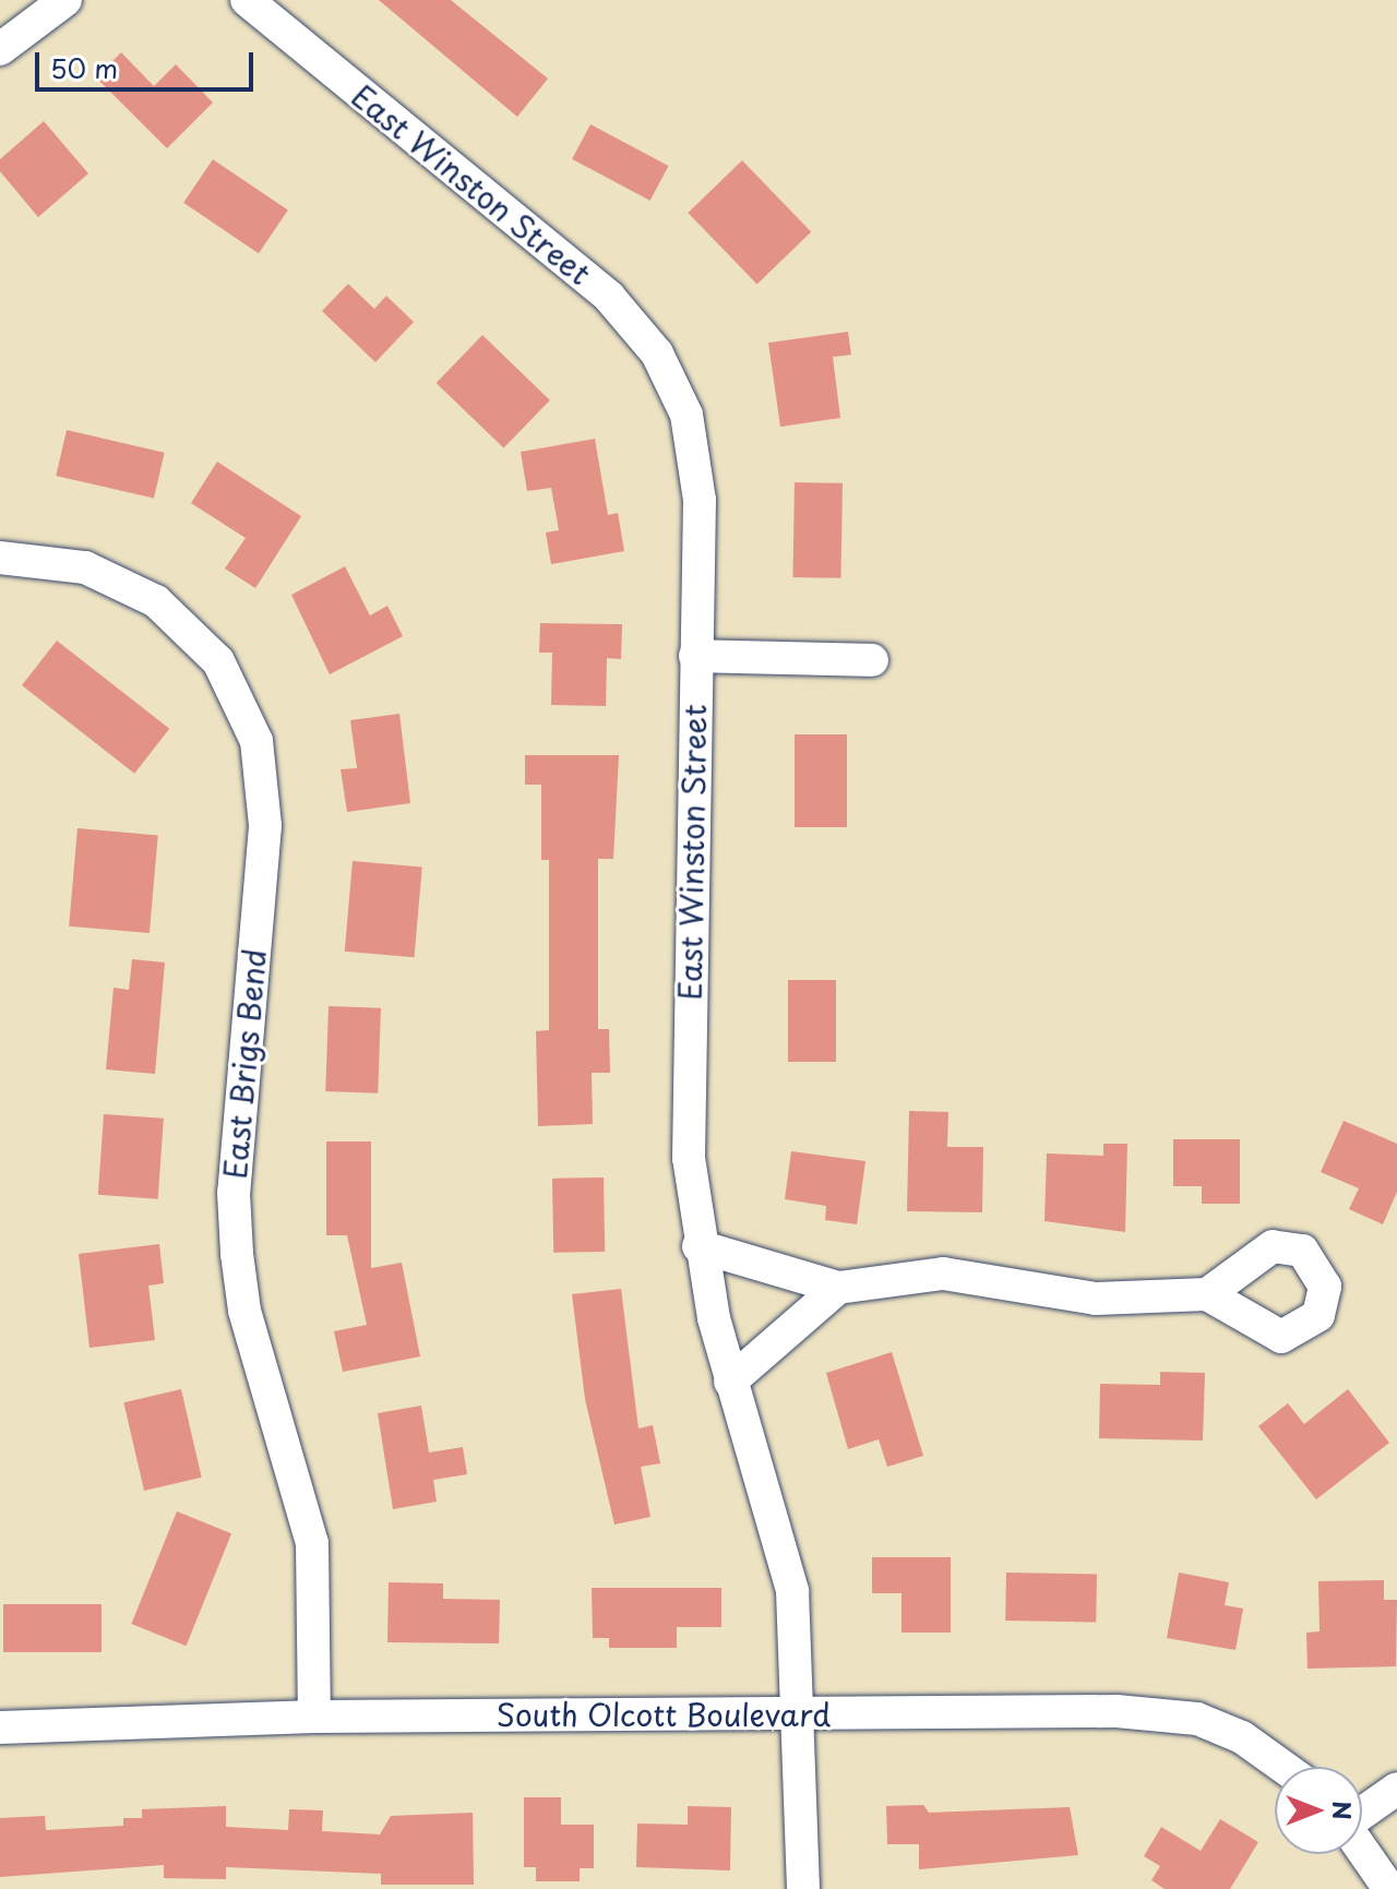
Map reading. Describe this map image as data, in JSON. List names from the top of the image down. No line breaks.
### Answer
{"streets":{"street":["East Winston Street","East Brigs Bend","South Olcott Boulevard"]},"crossings":[["East Winston Street","South Olcott Boulevard"],["East Brigs Bend","South Olcott Boulevard"]],"scale_bar":"50 m","north":"right"}
